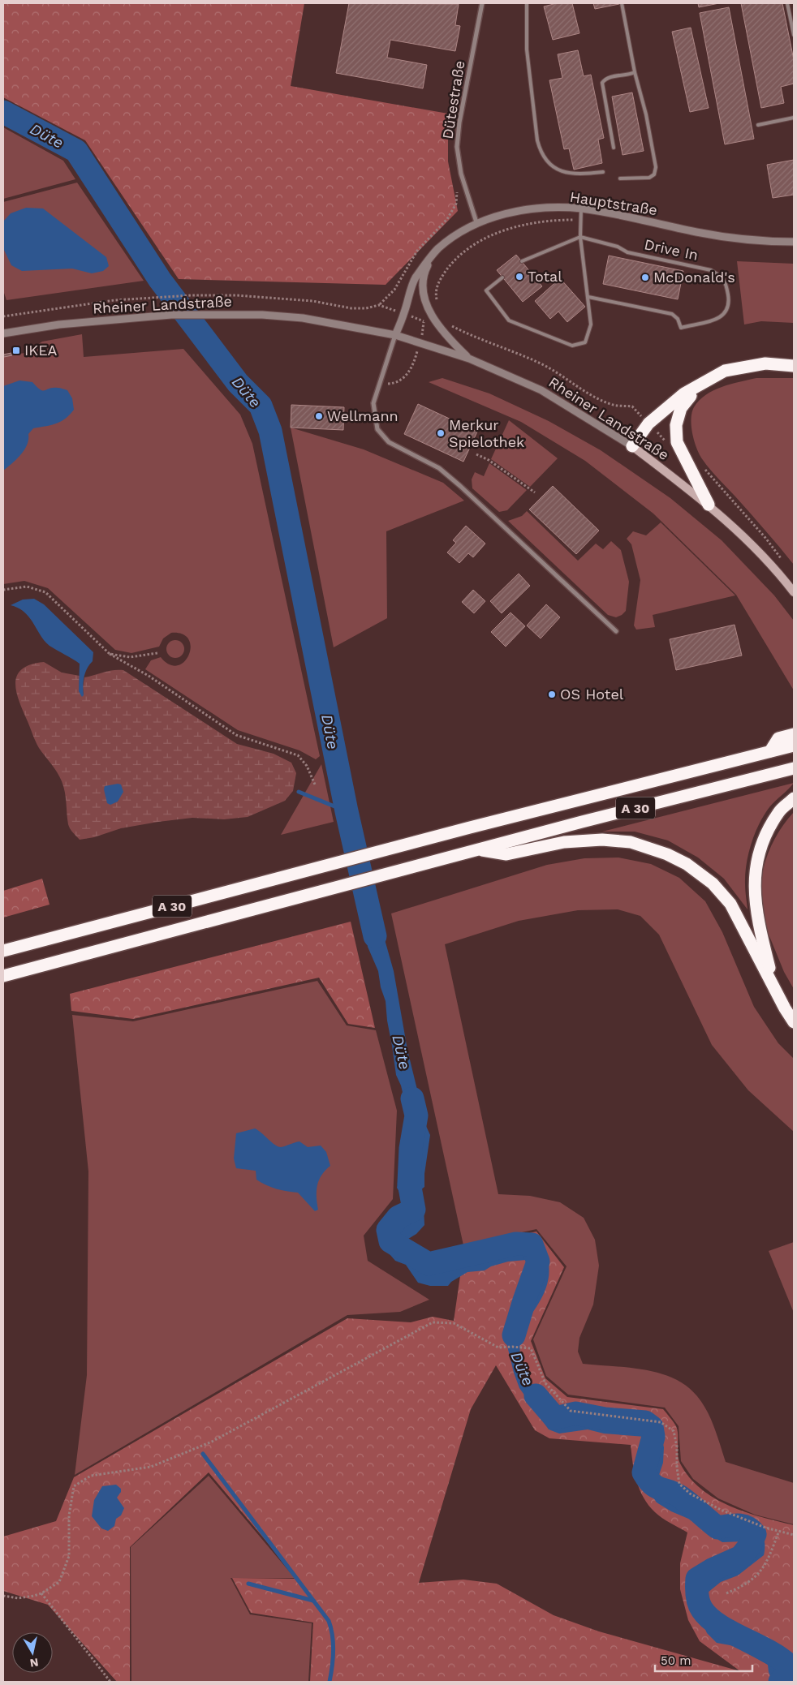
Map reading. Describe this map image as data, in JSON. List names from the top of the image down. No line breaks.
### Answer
{"streets":{"highway":["A 30"],"main road":["Rheiner Landstraße"],"street":["Dütestraße","Hauptstraße"],"lane":["Drive In"]},"crossings":[["Dütestraße","Hauptstraße"],["Hauptstraße","Rheiner Landstraße"]],"water":["Düte"],"places":{"other":["Total","McDonald's","Wellmann","Merkur Spielothek","OS Hotel"],"transit":["IKEA"]},"scale_bar":"50 m","north":"bottom"}
